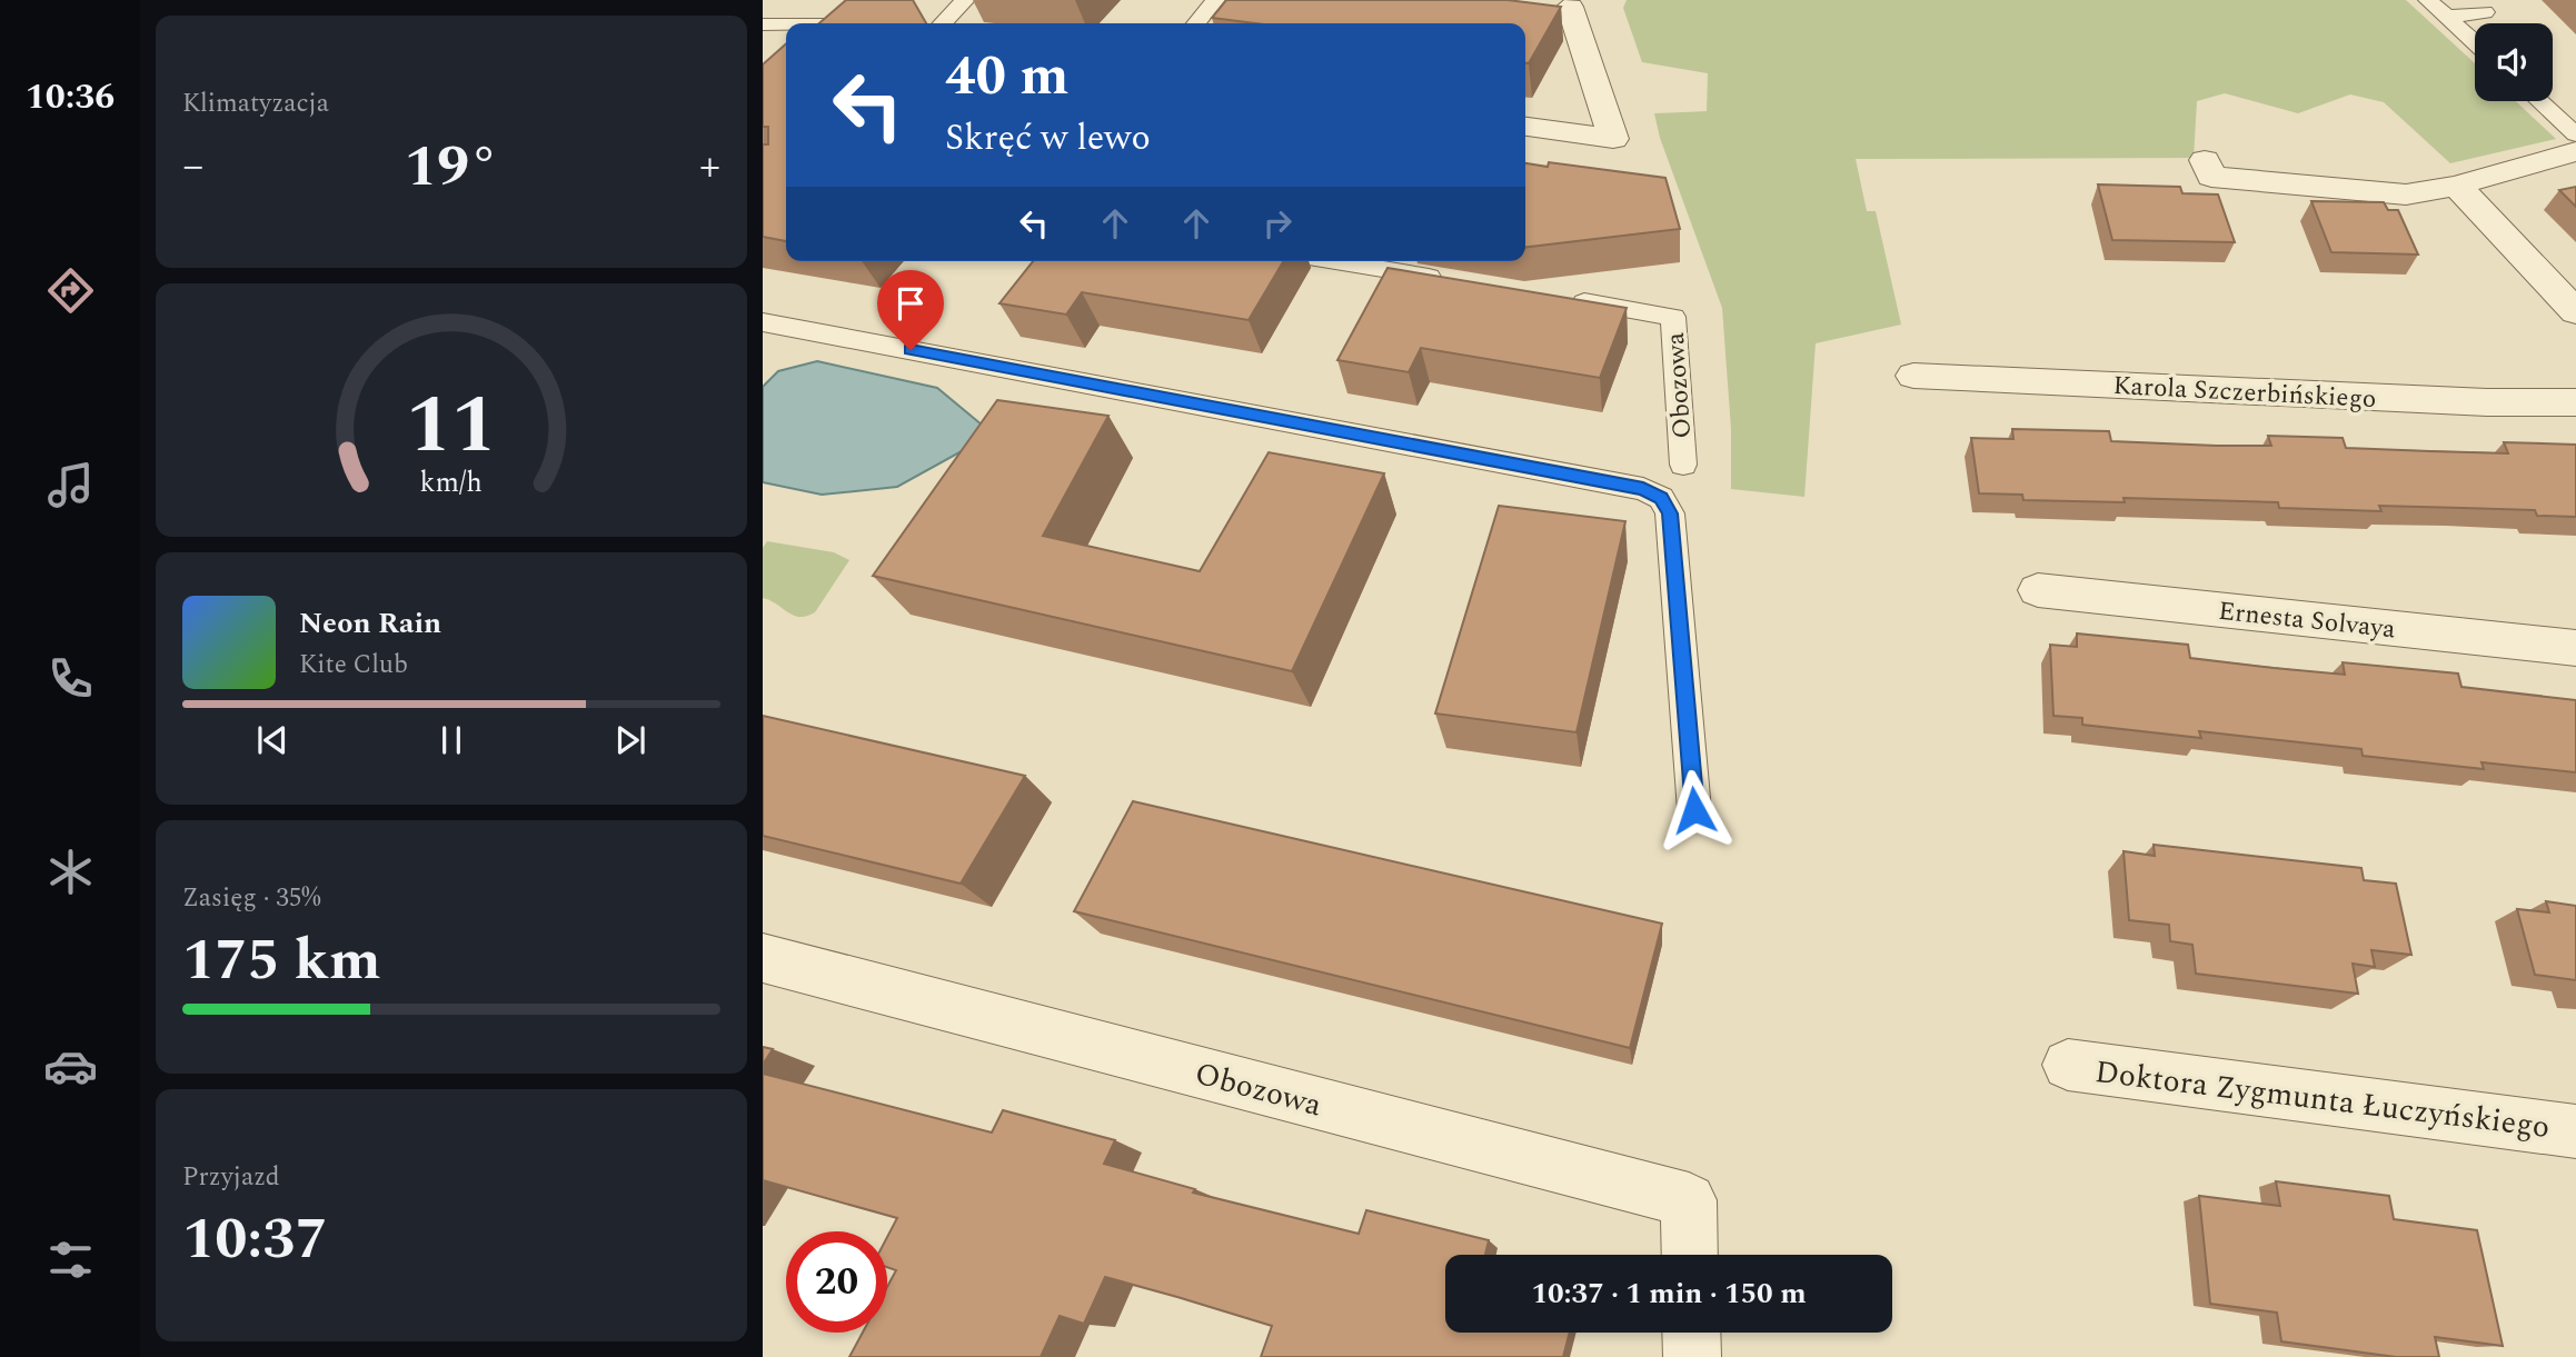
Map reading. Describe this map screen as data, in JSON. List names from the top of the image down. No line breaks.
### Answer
{"streets":{"street":["Obozowa","Karola Szczerbińskiego","Ernesta Solvaya","Doktora Zygmunta Łuczyńskiego"]},"page":{"tabs":"10:36","tile":["Klimatyzacja",["Zasięg · 35%","175 km"],["Przyjazd","10:37"]],"turn":["40 m","Skręć w lewo"],"heat":["−","19°","+"],"song":["Neon Rain","Kite Club"],"limit":"20","trip":"10:37 · 1 min · 150 m","gauge":["11","km/h"]}}
